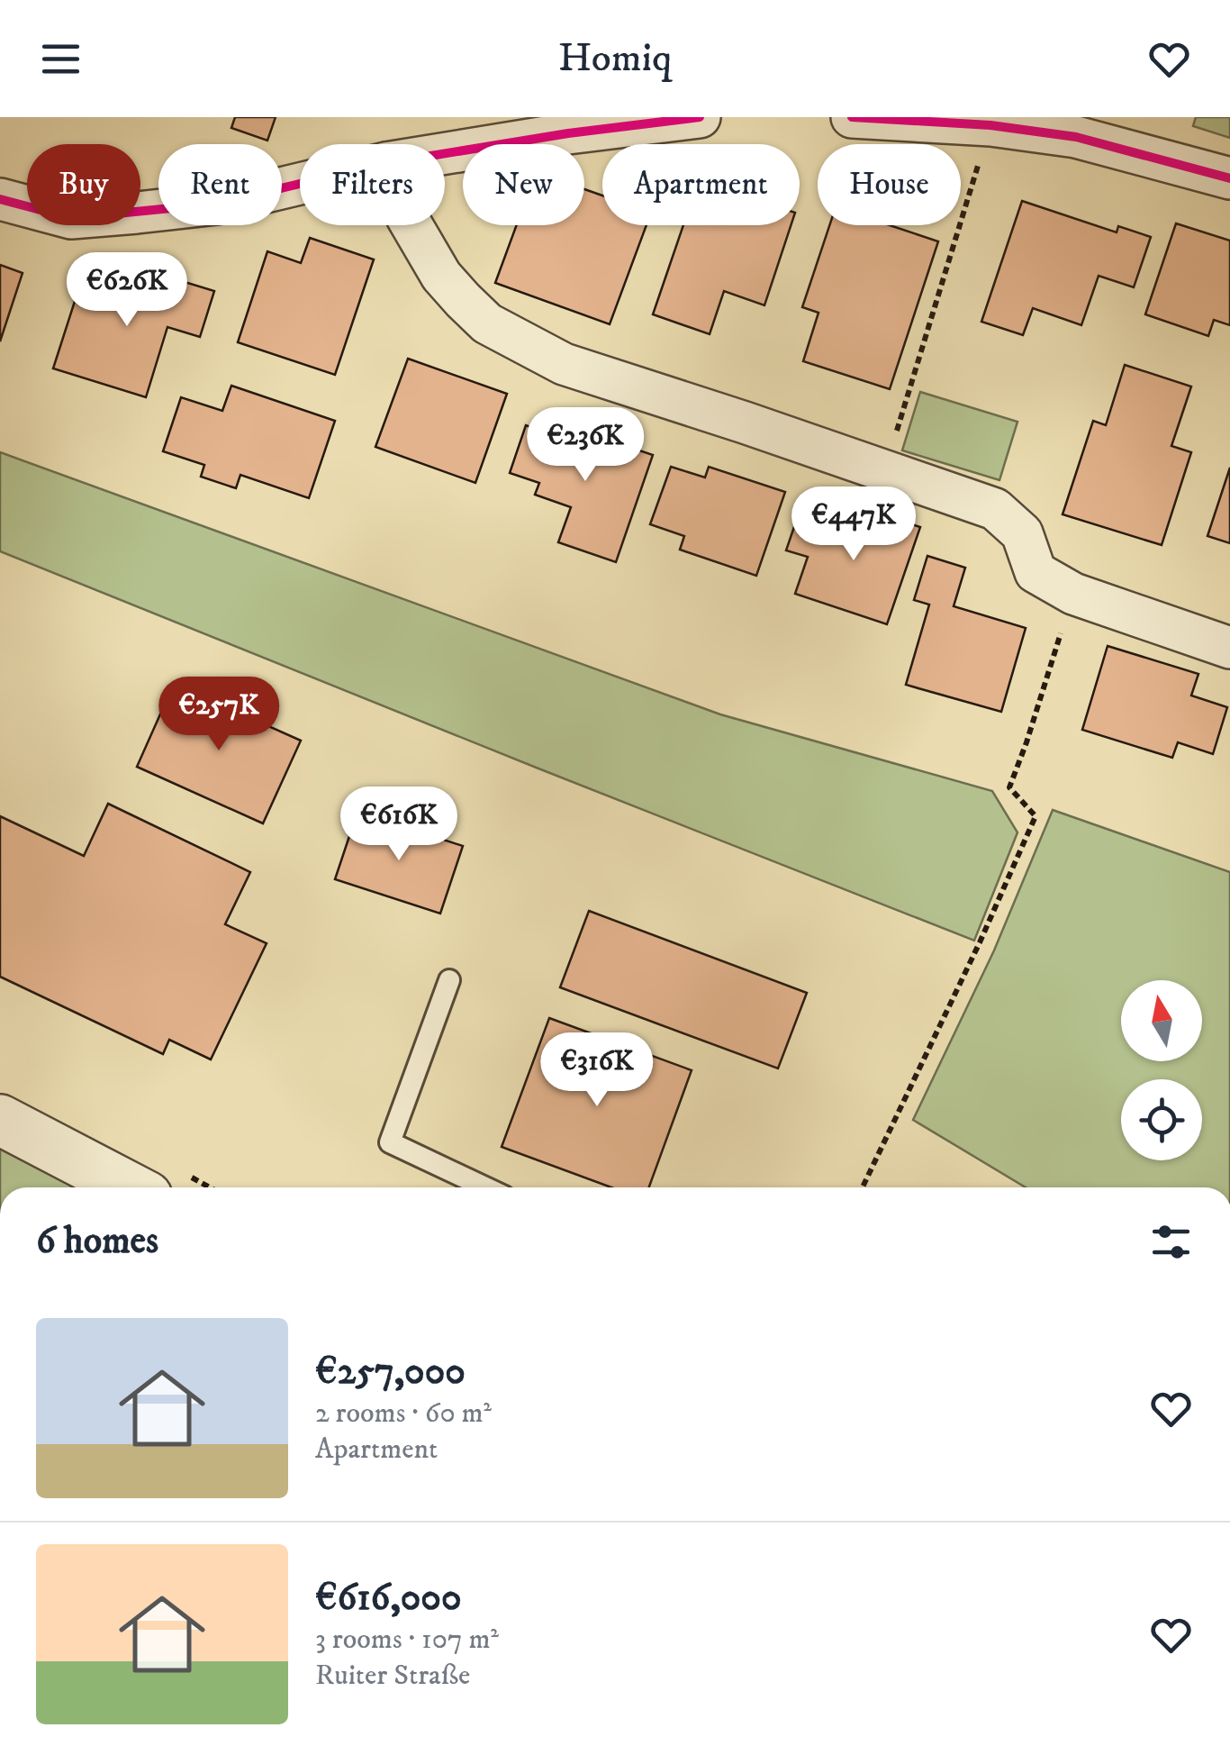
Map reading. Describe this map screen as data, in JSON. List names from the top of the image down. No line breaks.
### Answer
{"north":"top","page":{"header":"Homiq","chip":["Buy","Rent","Filters","New","Apartment","House"],"price":["€626K","€236K","€447K","€257K","€616K","€316K"],"heading":"6 homes","list":[{"name":"€257,000","note":"2 rooms · 60 m² · Apartment"},{"name":"€616,000","note":"3 rooms · 107 m² · Ruiter Straße"}]}}
